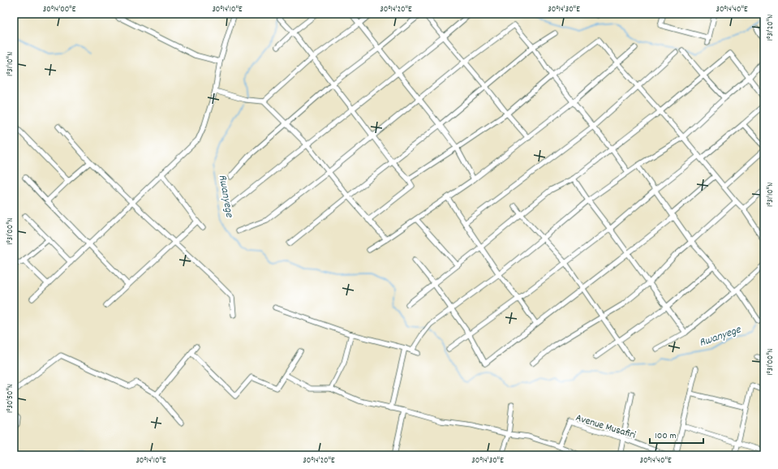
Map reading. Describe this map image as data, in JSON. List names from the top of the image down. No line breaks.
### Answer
{"streets":{"street":["Avenue Musafiri"]},"water":["Rwanyege"],"scale_bar":"100 m","coordinates":["30°14'00\"E","30°14'10\"E","30°14'20\"E","30°14'30\"E","30°14'40\"E","1°31'20\"N","1°31'10\"N","1°31'00\"N","1°30'50\"N"]}
